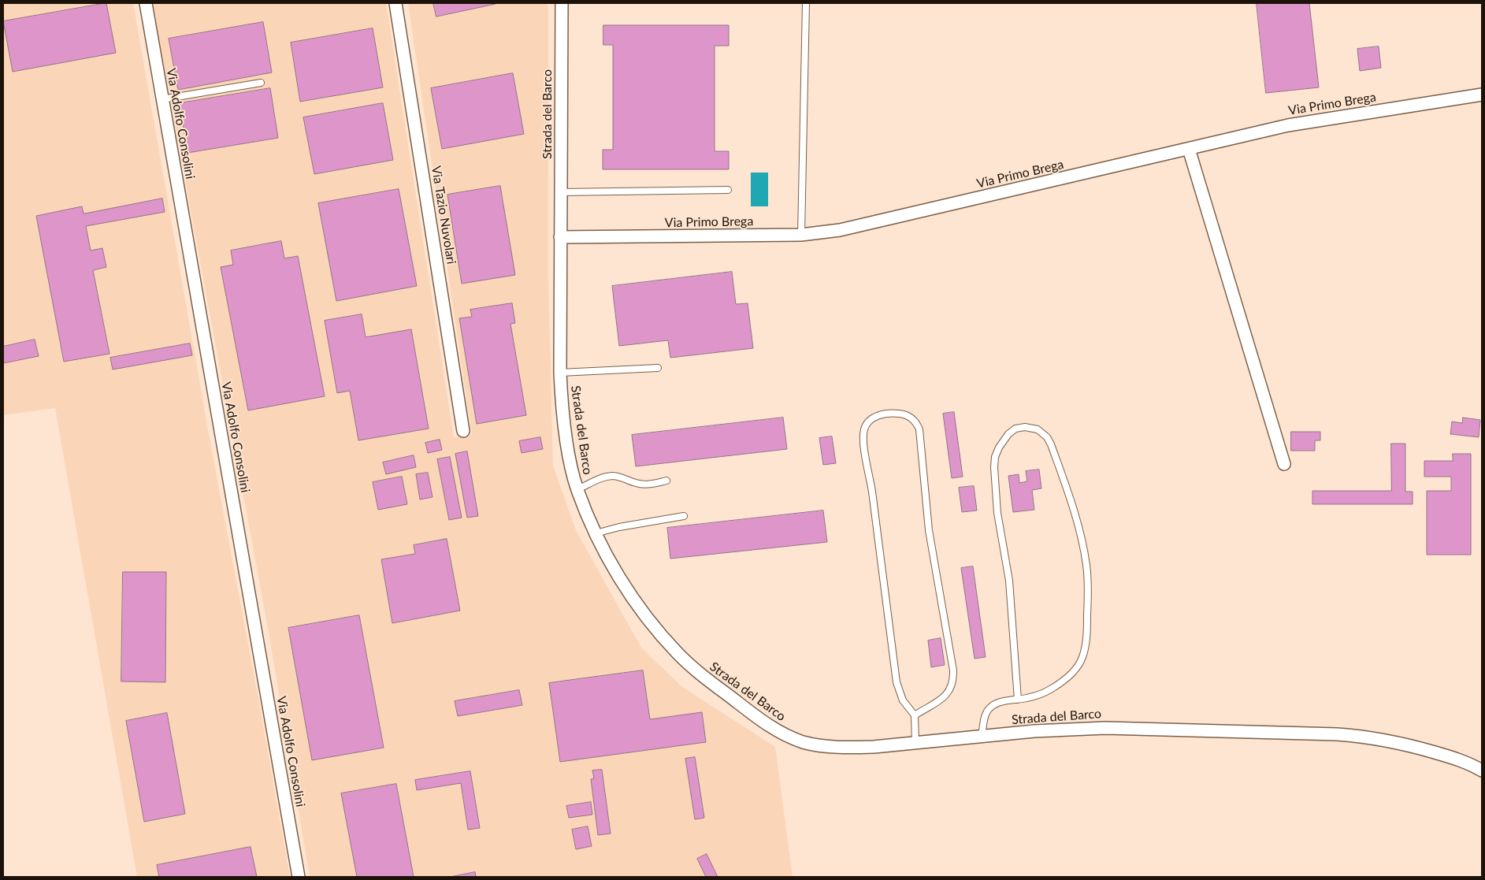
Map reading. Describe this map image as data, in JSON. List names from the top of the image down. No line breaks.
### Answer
{"streets":{"street":["Via Primo Brega","Strada del Barco","Via Adolfo Consolini","Via Tazio Nuvolari"]},"crossings":[["Via Primo Brega","Strada del Barco"]]}
